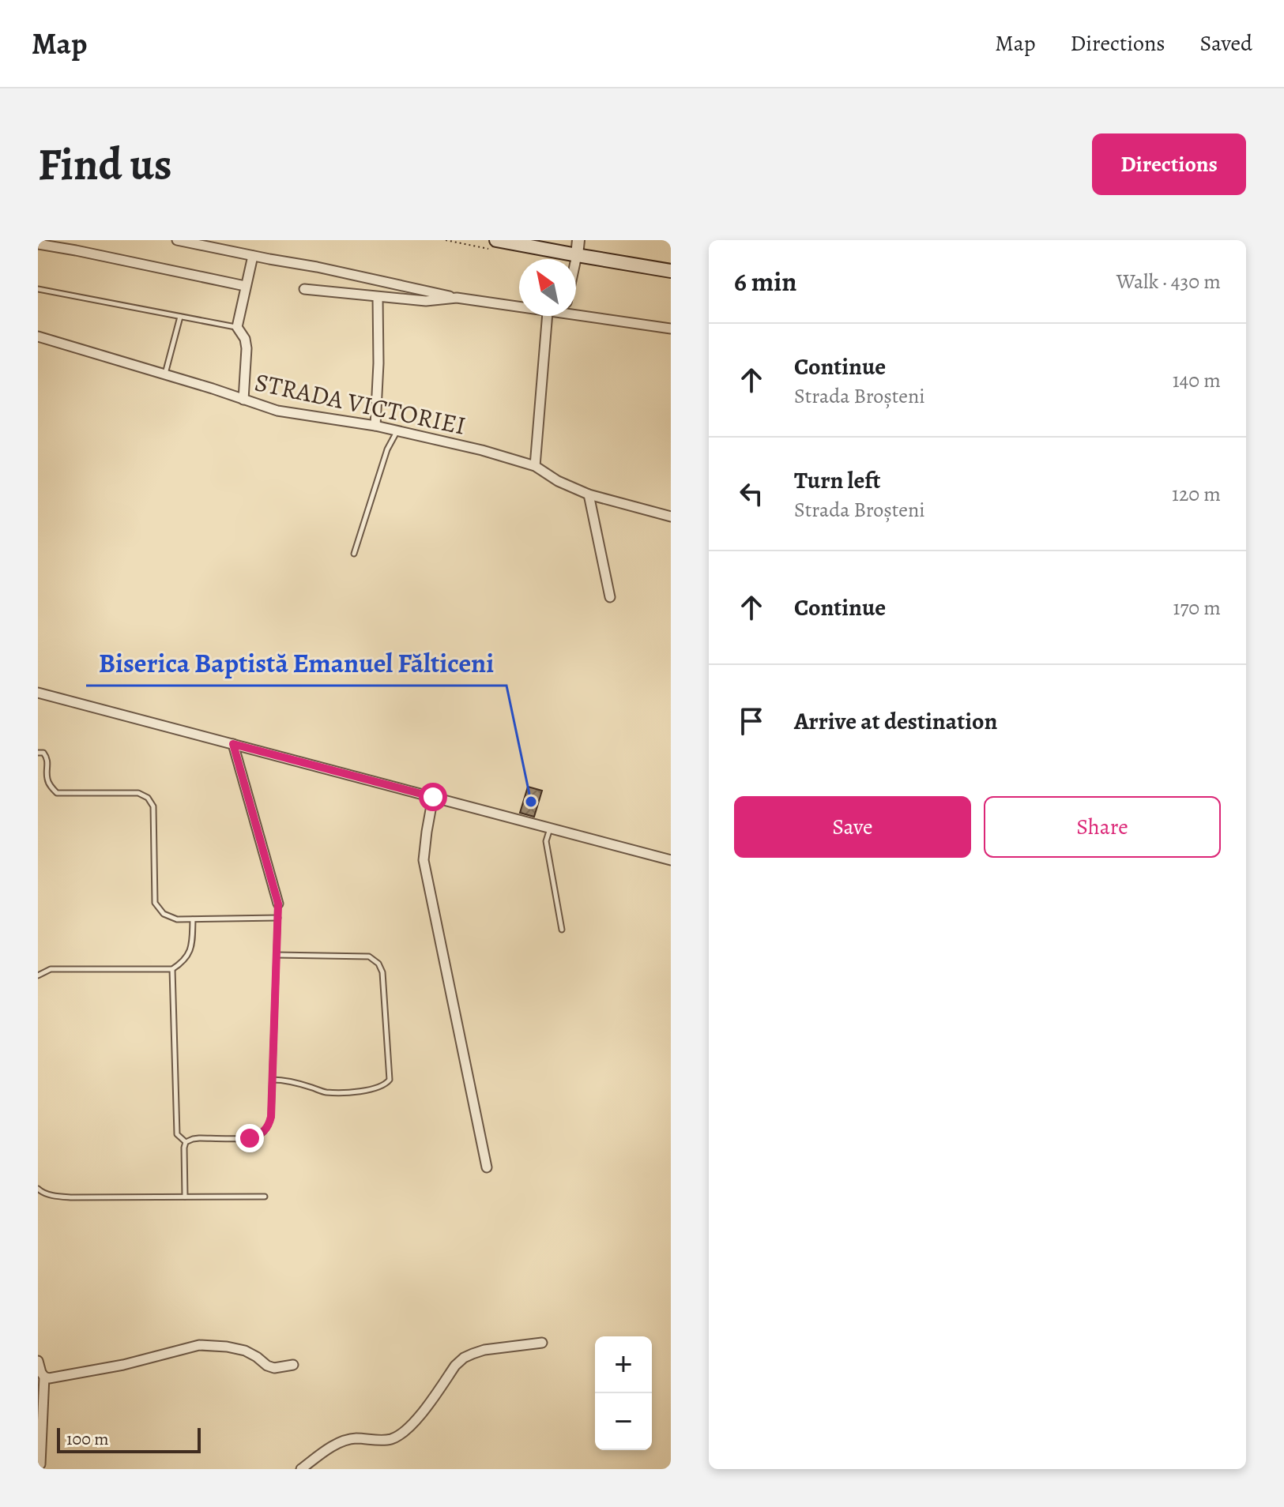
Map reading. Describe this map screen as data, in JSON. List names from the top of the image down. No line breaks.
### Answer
{"streets":{"street":["STRADA VICTORIEI"]},"places":["Biserica Baptistă Emanuel Fălticeni"],"scale_bar":"100 m","north":"top left","page":{"header":"Map","nav":["Map","Directions","Saved"],"buttons":["Directions",["Save","Share"]],"title":"Find us","heading":["6 min","Walk · 430 m"],"list":[["Continue","Strada Broșteni","140 m"],["Turn left","Strada Broșteni","120 m"],["Continue","170 m"],"Arrive at destination"],"map_buttons":["+","−"],"scale":"100 m"}}
